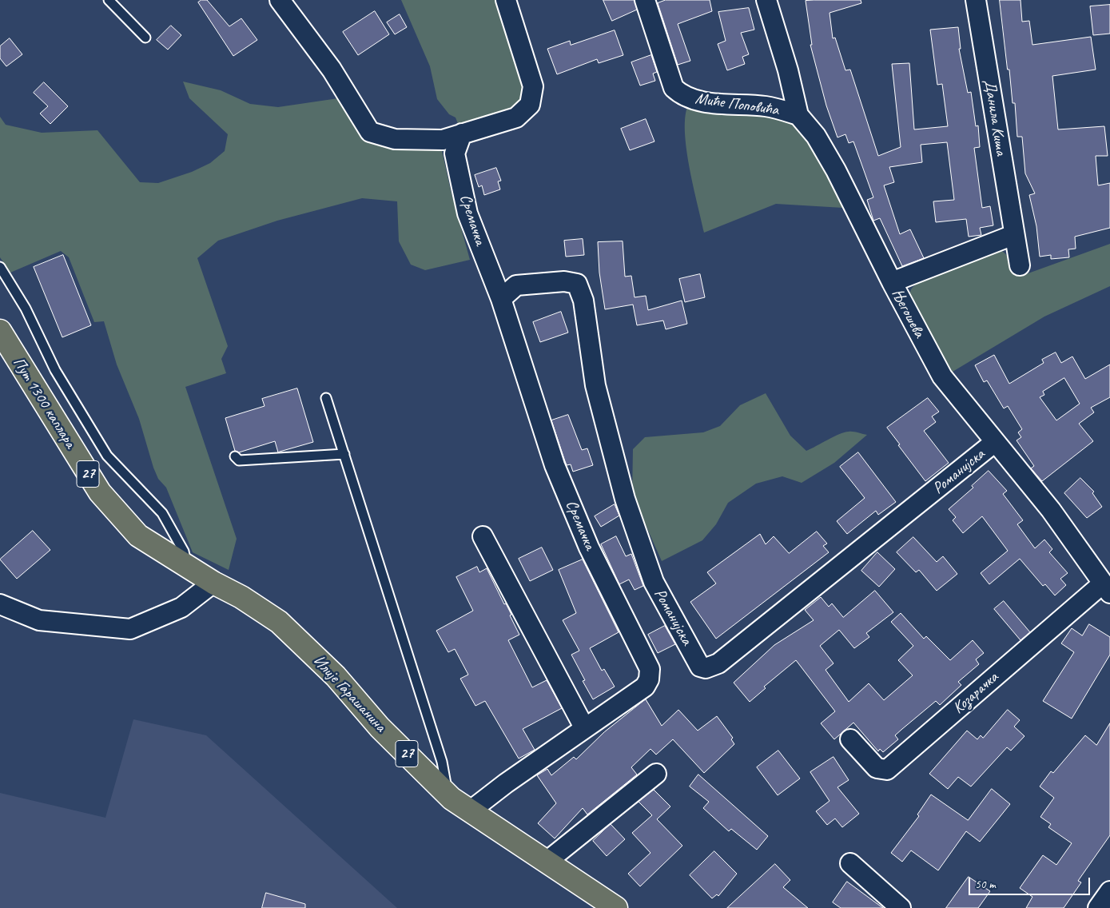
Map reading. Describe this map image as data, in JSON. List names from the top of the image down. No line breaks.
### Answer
{"streets":{"main road":["Пут 1300 каплара","27","Илије Гарашанина"],"street":["Миће Поповића","Данила Киша","Сремачка","Његошева","Романијска","Козарачка"]},"crossings":[["Миће Поповића","Његошева"],["Сремачка","Романијска"],["Сремачка","Илије Гарашанина"],["Његошева","Романијска"],["Његошева","Козарачка"],["Пут 1300 каплара","Илије Гарашанина"]],"scale_bar":"50 m"}
